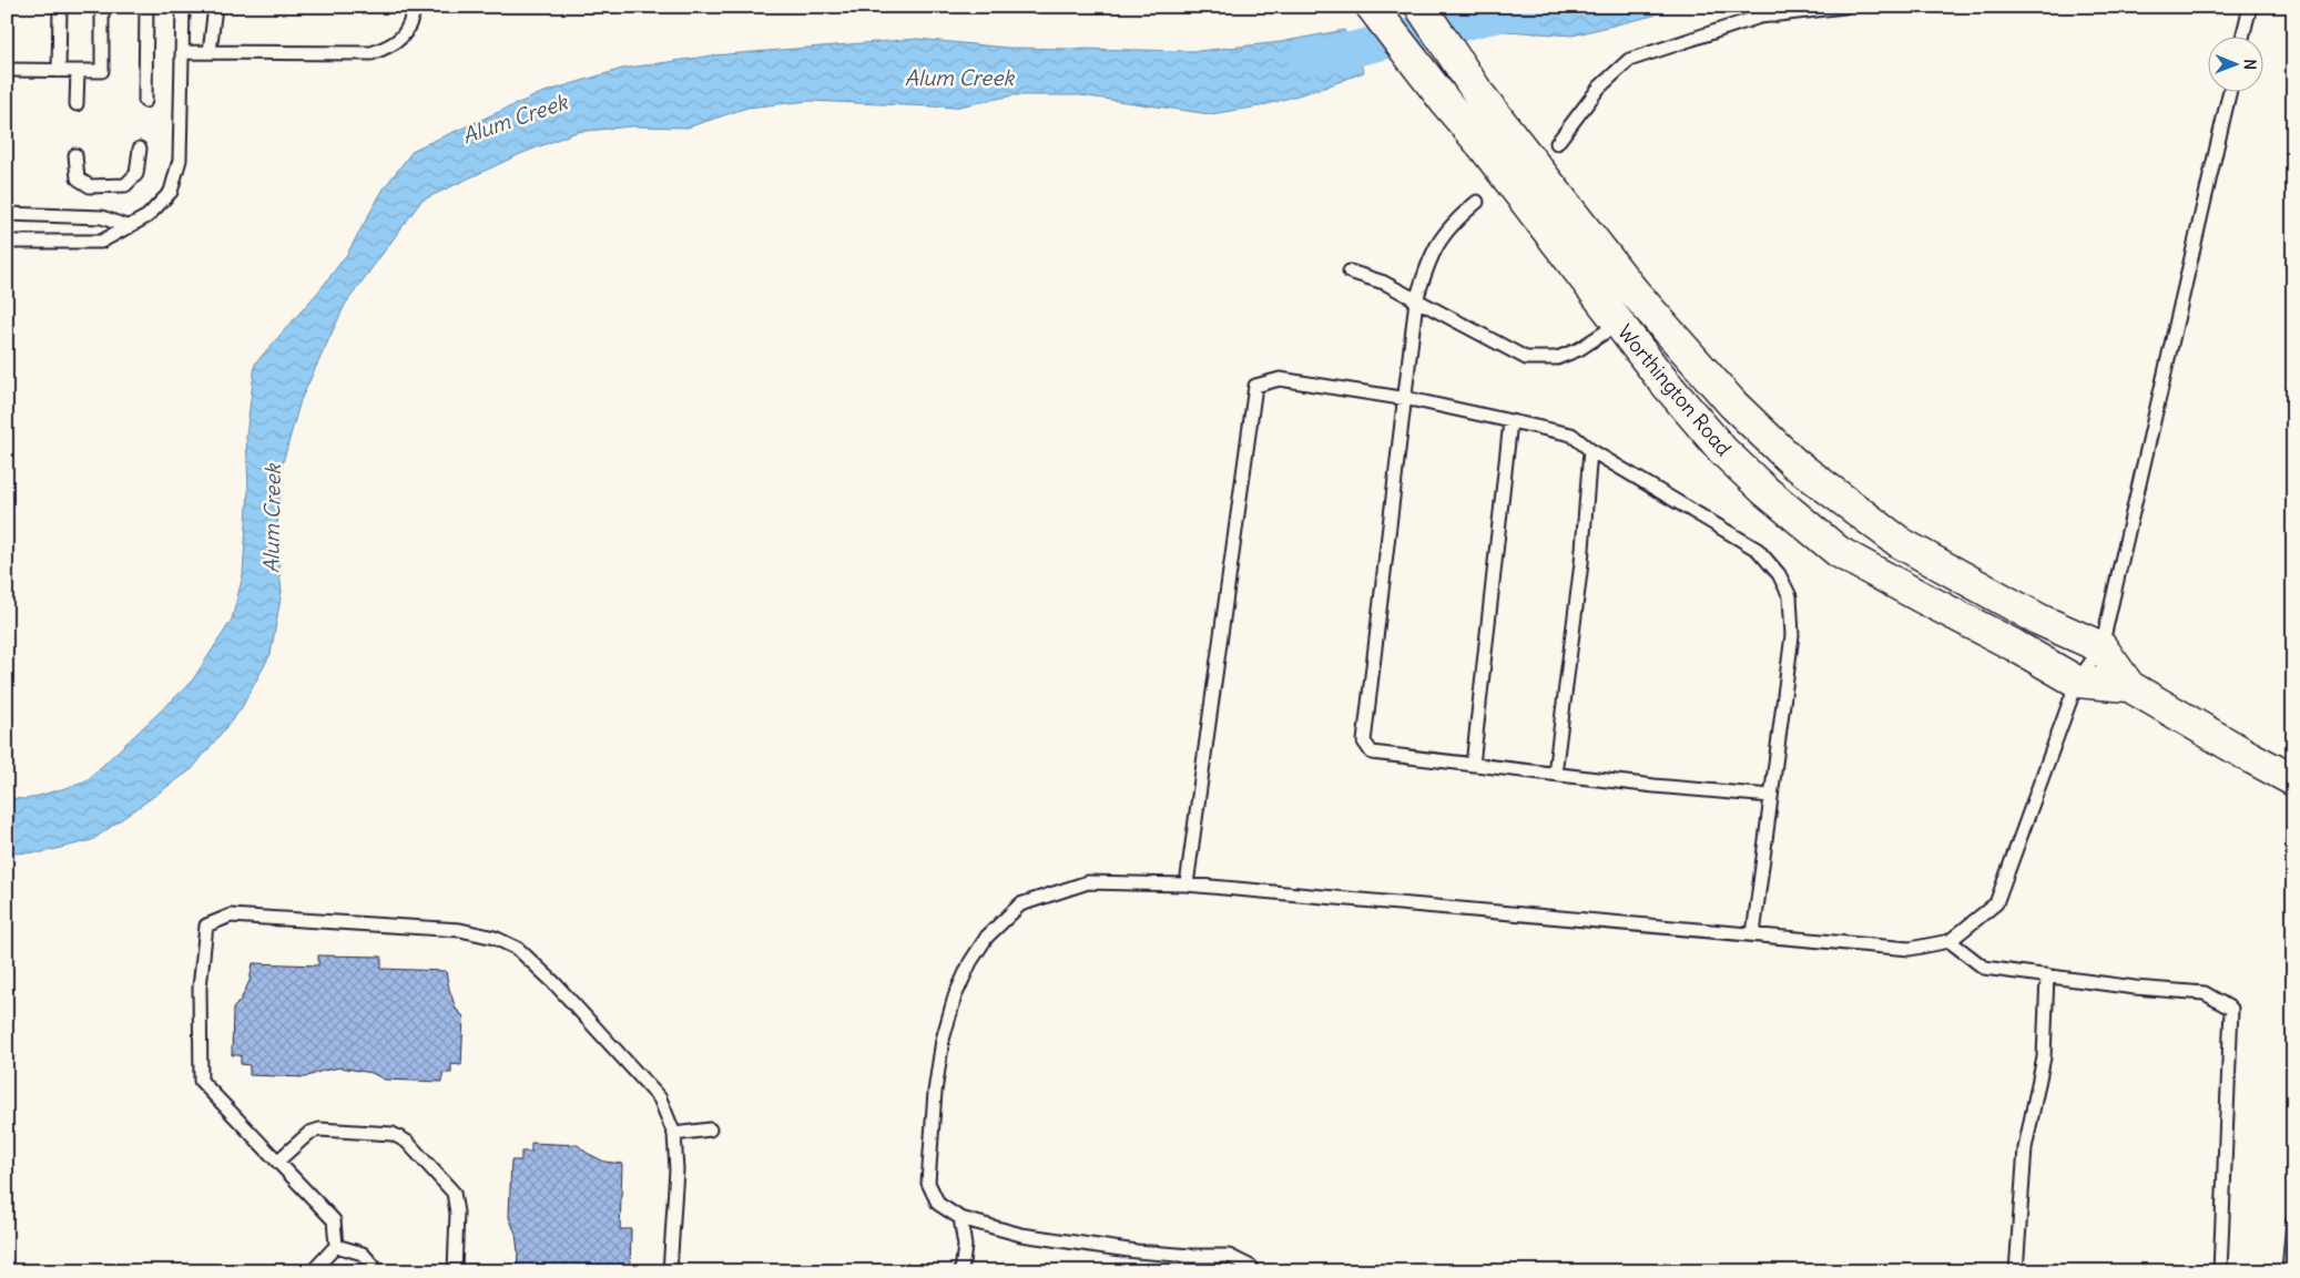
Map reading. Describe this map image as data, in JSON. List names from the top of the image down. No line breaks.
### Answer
{"streets":{"main road":["Worthington Road"]},"water":["Alum Creek"],"north":"right"}
